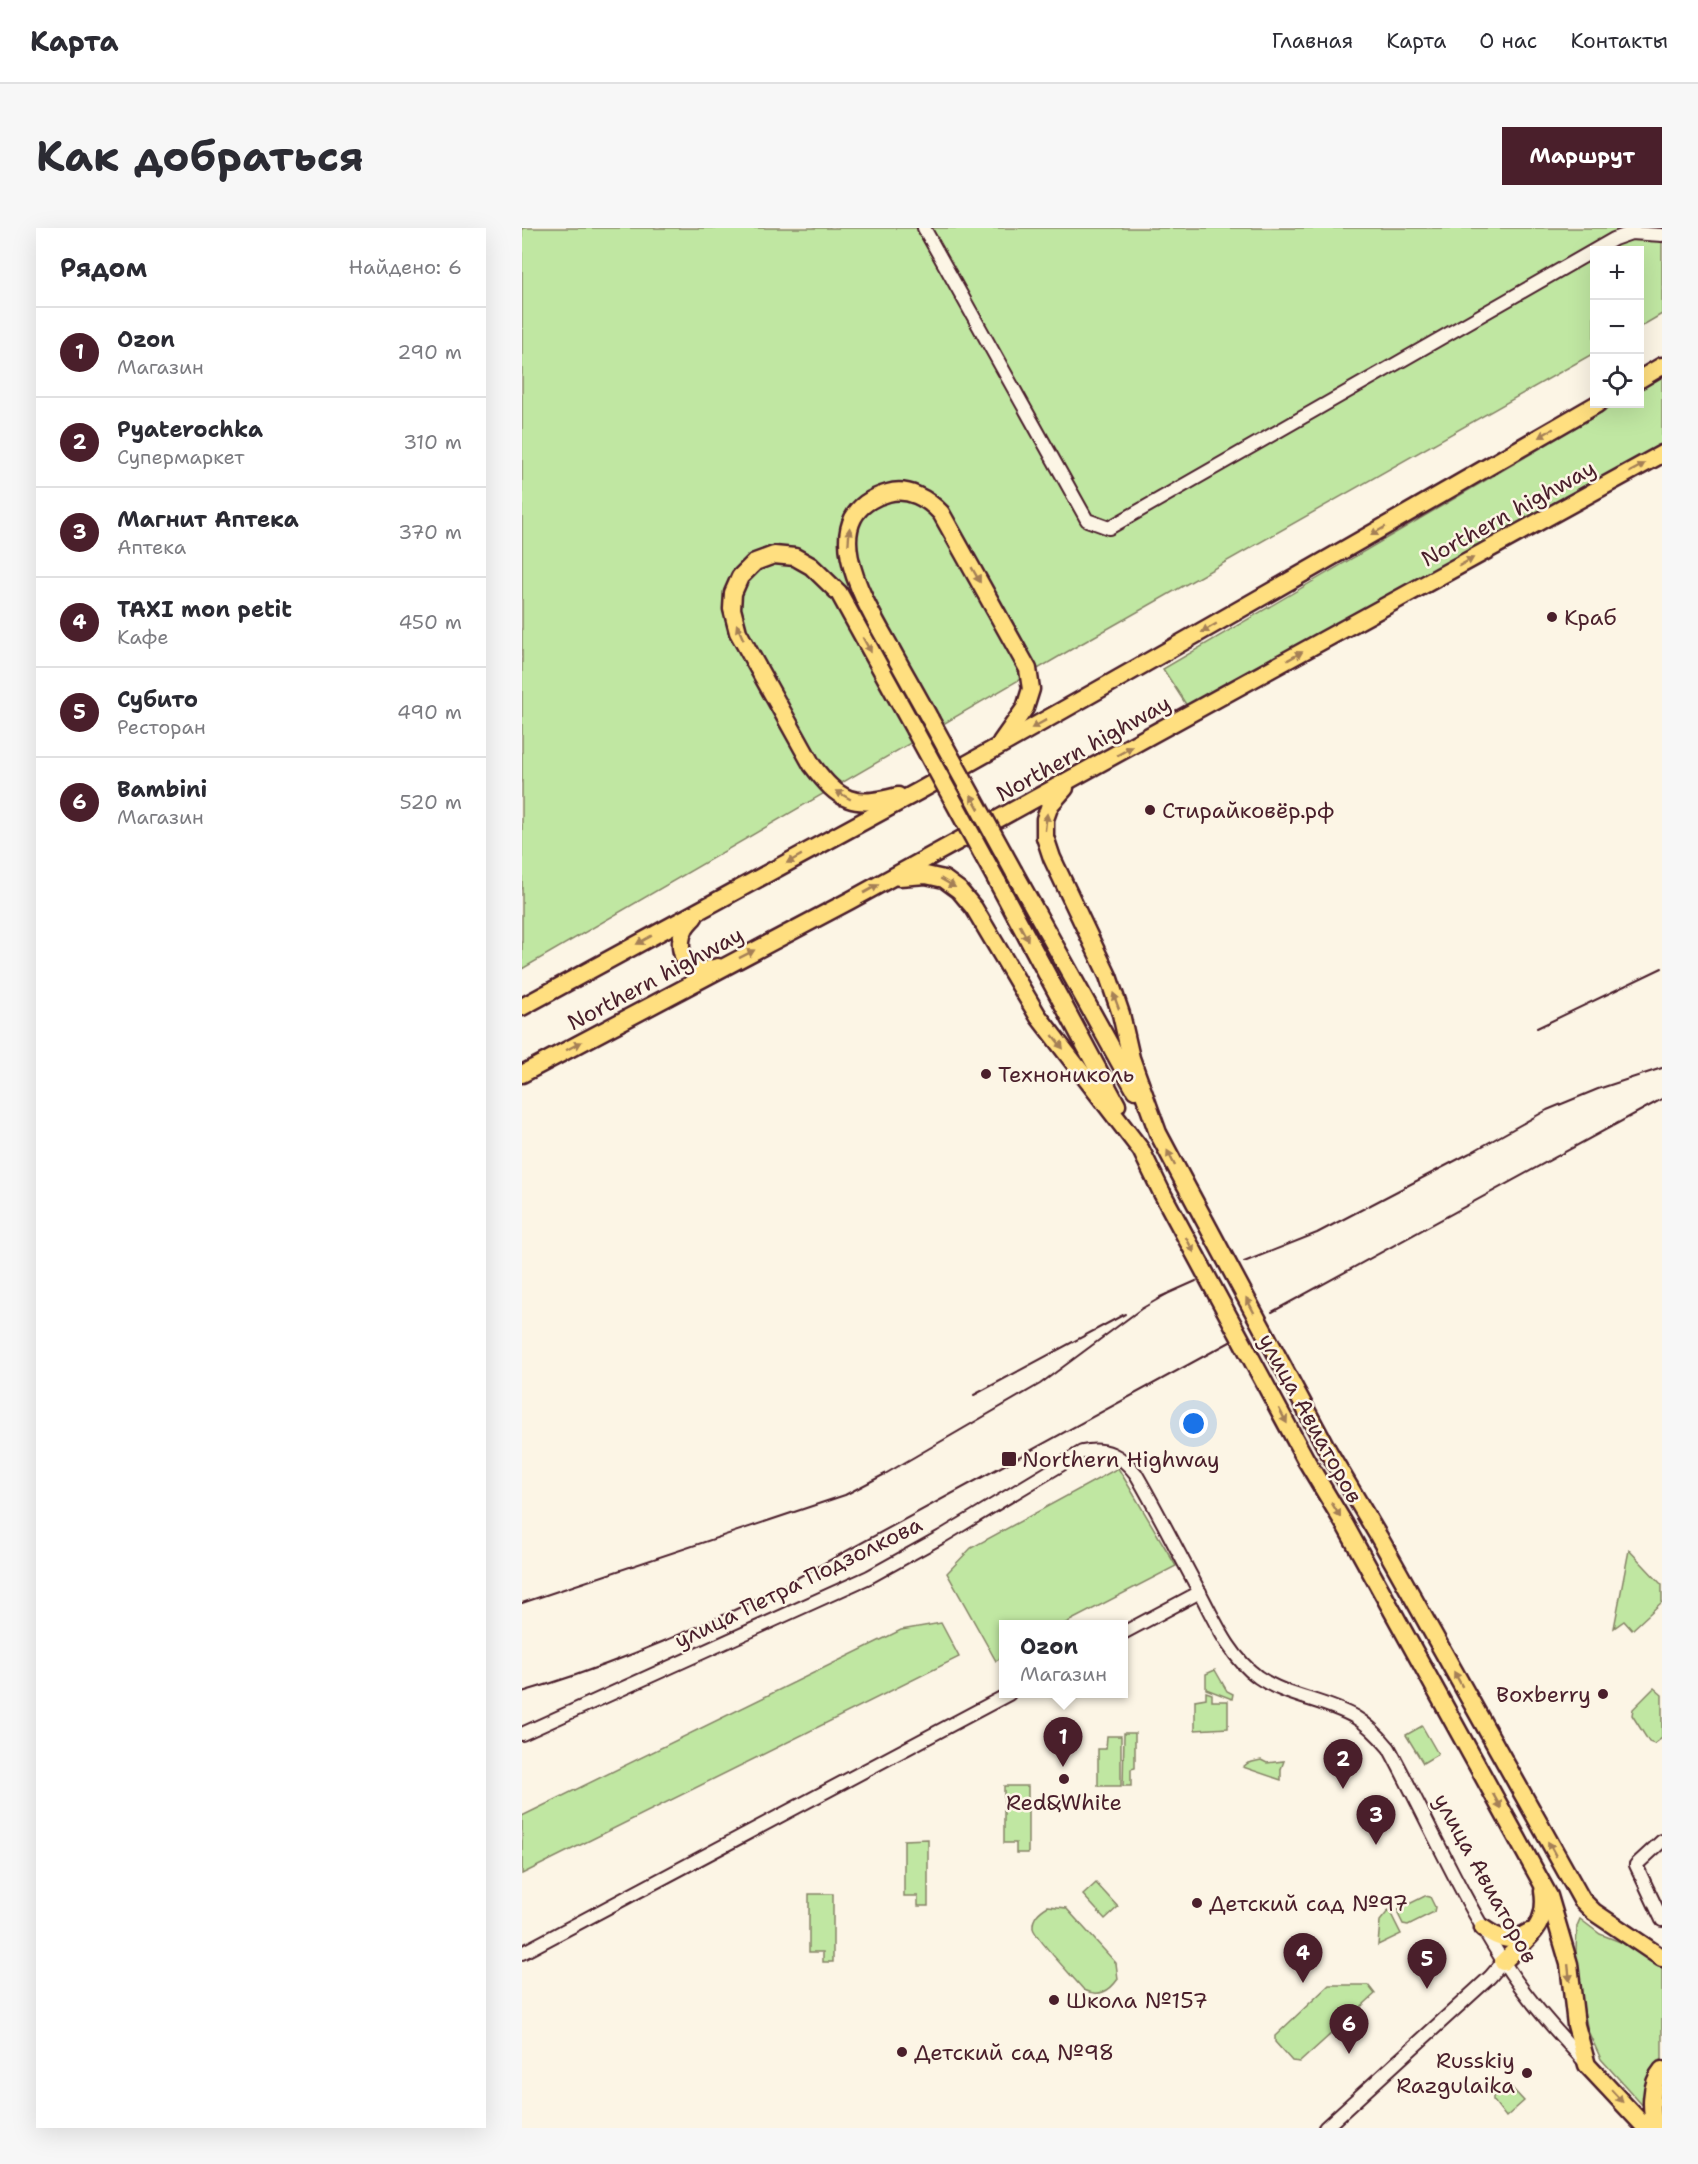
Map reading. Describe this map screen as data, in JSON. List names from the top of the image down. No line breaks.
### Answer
{"streets":{"main road":["Northern highway","улица Авиаторов"],"street":["улица Петра Подзолкова"]},"crossings":[["Northern highway","улица Авиаторов"],["улица Авиаторов","улица Петра Подзолкова"]],"places":{"other":["Краб","Стирайковёр.рф","Технониколь","Boxberry","Red&White","Детский сад №97","Школа №157","Детский сад №98","Russkiy Razgulaika"],"transit":["Northern Highway"]},"page":{"header":"Карта","nav":["Главная","Карта","О нас","Контакты"],"buttons":"Маршрут","title":"Как добраться","heading":["Рядом","Найдено: 6"],"map_buttons":["+","−"],"list":[{"mark":"1","name":"Ozon","note":"Магазин","value":"290 m"},{"mark":"2","name":"Pyaterochka","note":"Супермаркет","value":"310 m"},{"mark":"3","name":"Магнит Аптека","note":"Аптека","value":"370 m"},{"mark":"4","name":"TAXI mon petit","note":"Кафе","value":"450 m"},{"mark":"5","name":"Субито","note":"Ресторан","value":"490 m"},{"mark":"6","name":"Bambini","note":"Магазин","value":"520 m"}],"popup":["Ozon","Магазин"],"pins":["1","2","3","4","5","6"]}}
